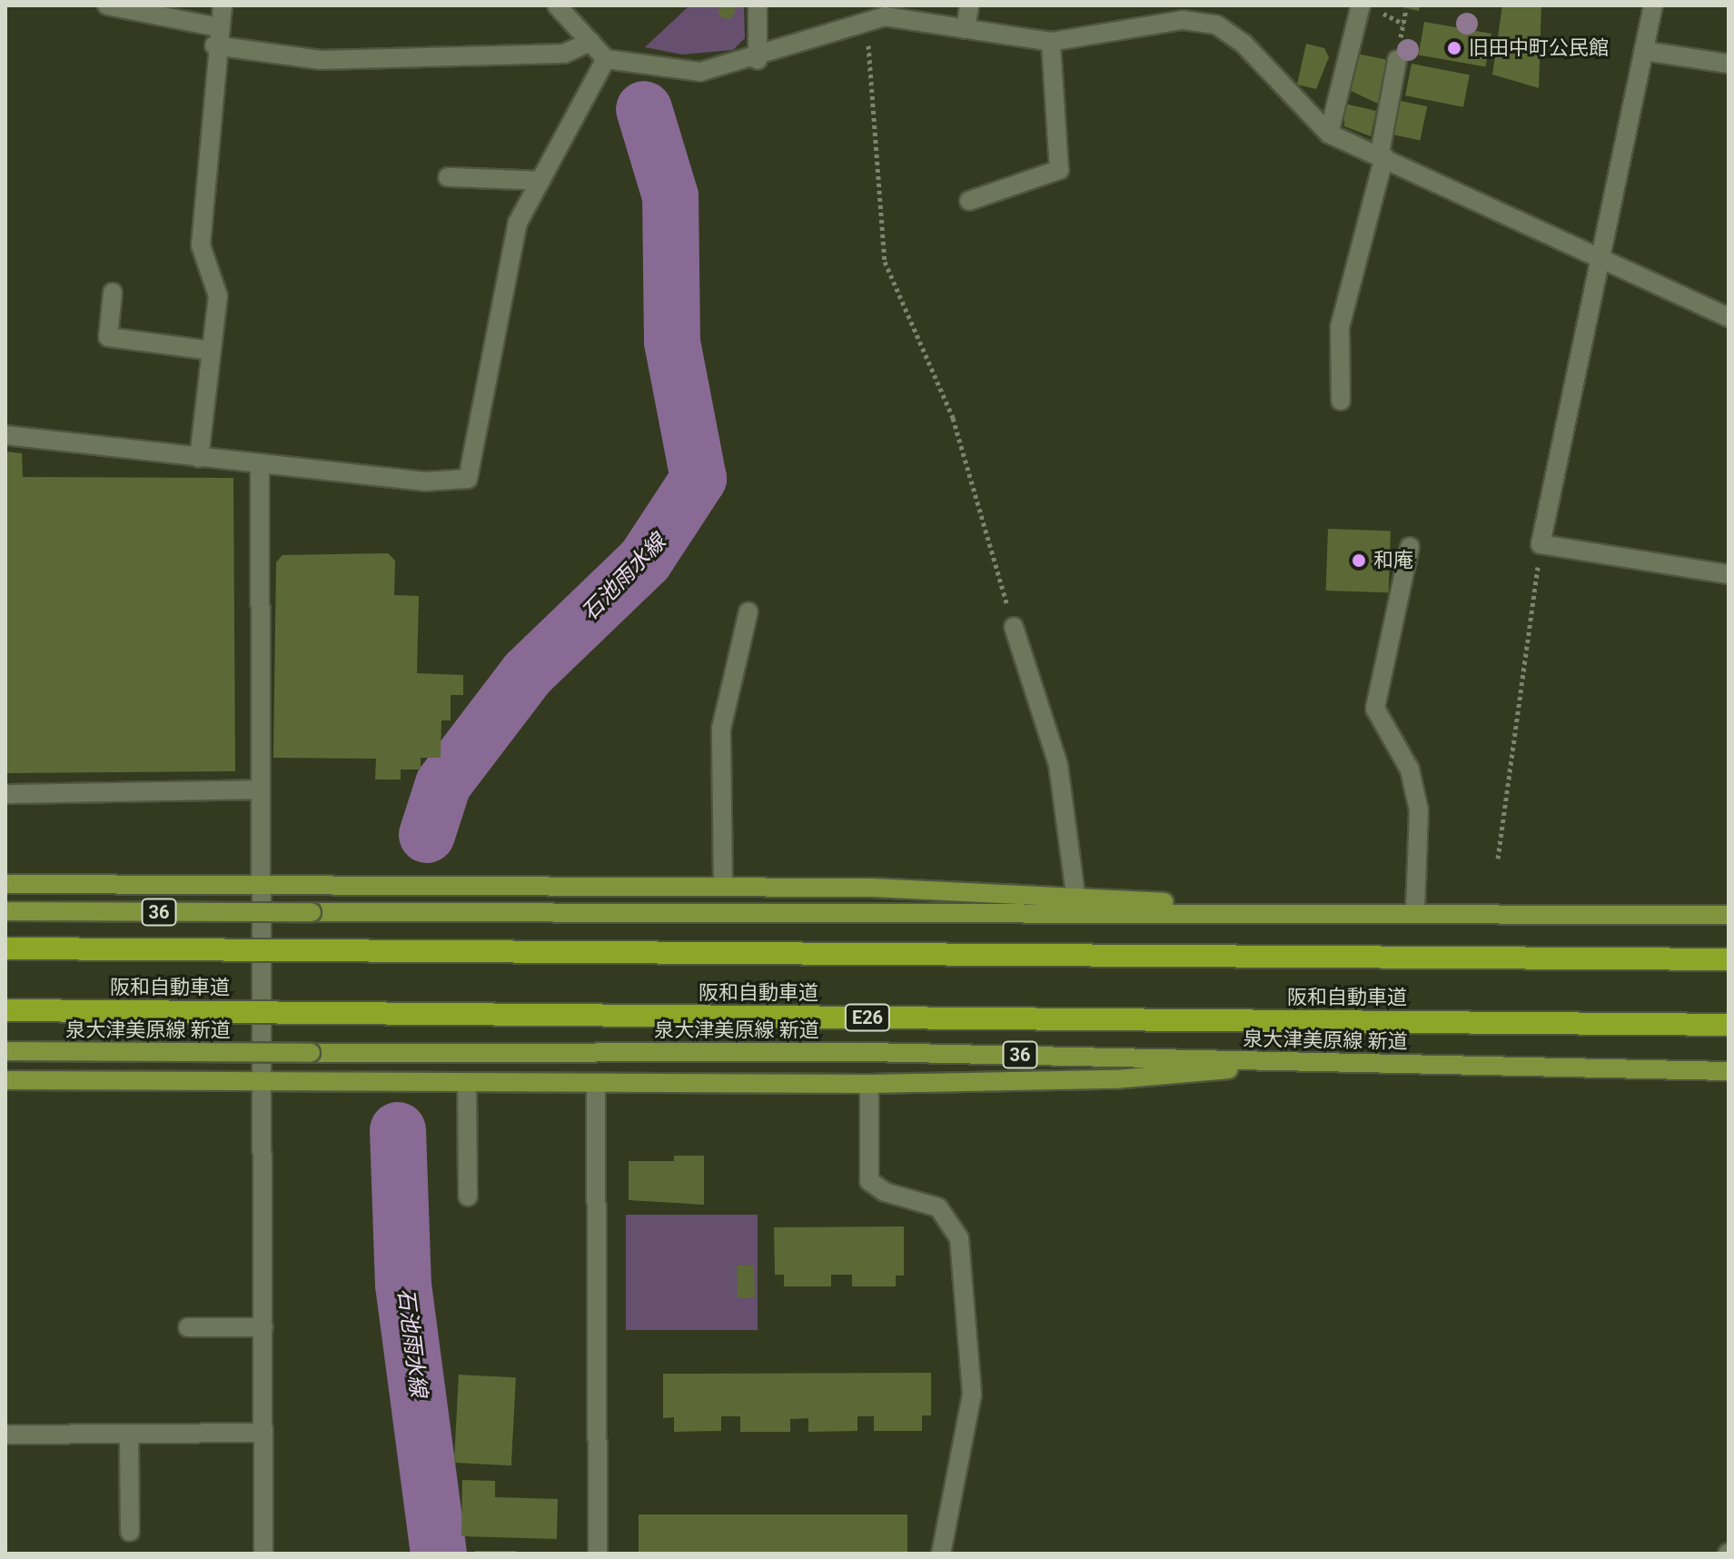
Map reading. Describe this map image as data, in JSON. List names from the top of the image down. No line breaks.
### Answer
{"streets":{"highway":["阪和自動車道","E26"],"main road":["36","泉大津美原線 新道"]},"crossings":[["36","泉大津美原線 新道"]],"water":["石池雨水線"],"places":["旧田中町公民館","和庵"]}
